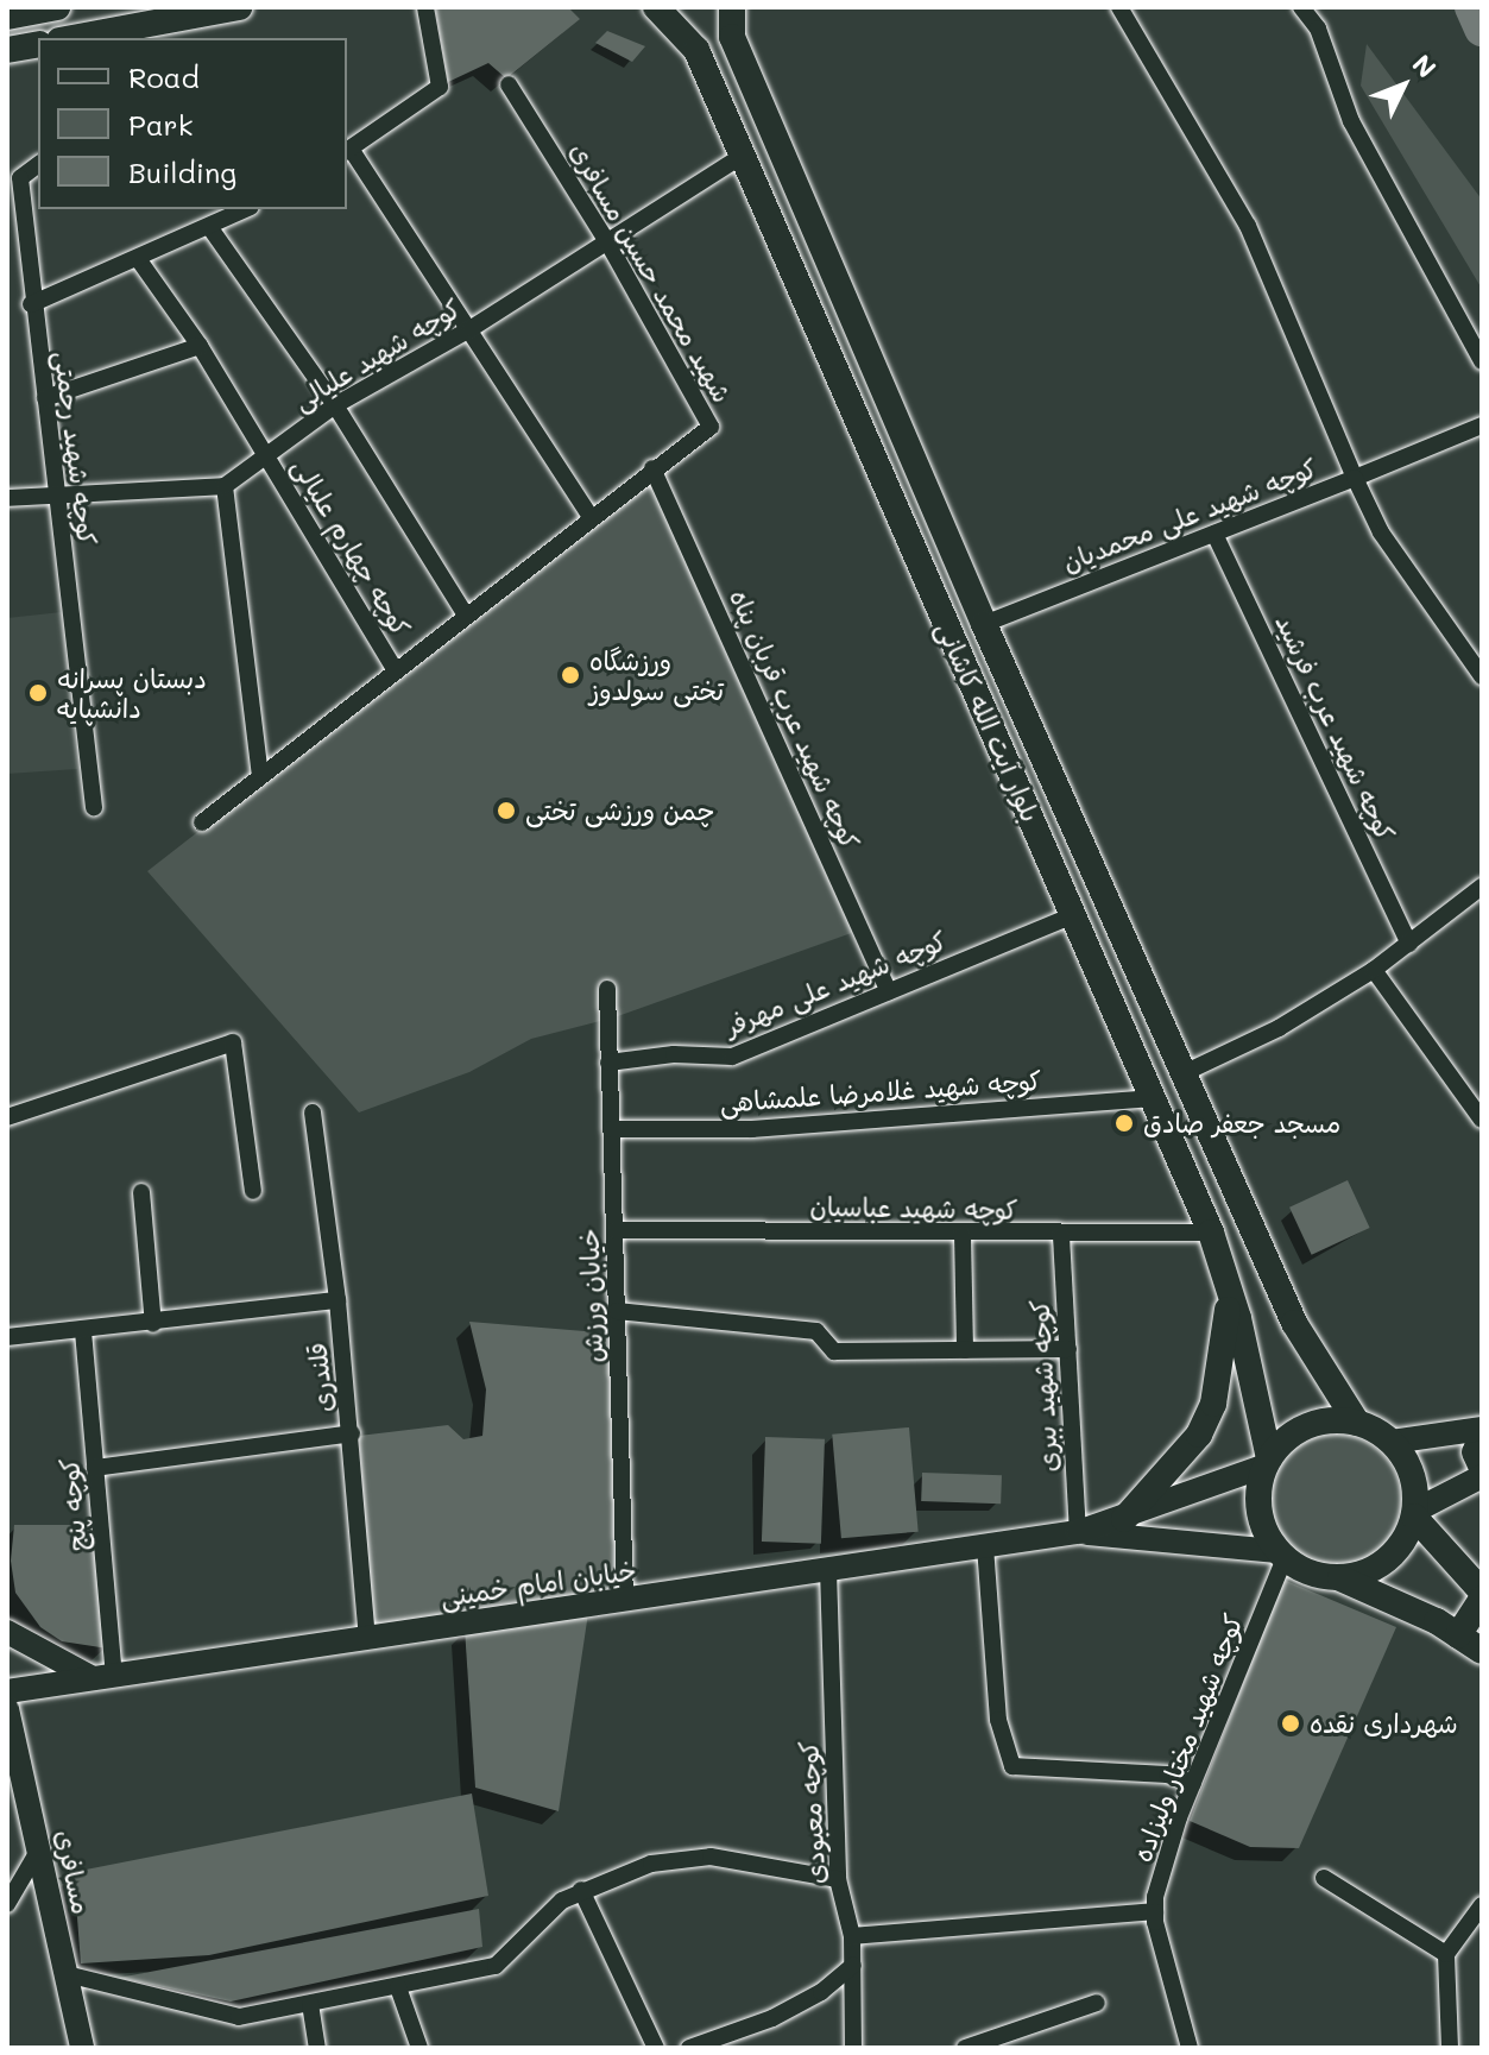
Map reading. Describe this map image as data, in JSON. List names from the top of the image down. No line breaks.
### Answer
{"streets":{"main road":["بلوار آیت الله کاشانی","خیابان امام خمینی","مسافری"],"street":["شهید محمد حسین مسافری","کوچه شهید علیالی","کوچه شهید رحمتی","کوچه شهید علی محمدیان","کوچه چهارم علیالی","کوچه شهید عرب قربان پناه","کوچه شهید عرب فرشید","کوچه شهید علی مهرفر","کوچه شهید غلامرضا علمشاهی","کوچه شهید عباسیان","خیابان ورزش","قلندری","کوچه شهید ببری","کوچه پنج","کوچه شهید مختار ولیزاده","کوچه معبودی"]},"crossings":[["شهید محمد حسین مسافری","کوچه شهید علیالی"],["شهید محمد حسین مسافری","کوچه شهید عرب قربان پناه"],["کوچه شهید علیالی","کوچه چهارم علیالی"],["کوچه شهید علیالی","بلوار آیت الله کاشانی"],["کوچه شهید علی محمدیان","بلوار آیت الله کاشانی"],["کوچه شهید علی محمدیان","کوچه شهید عرب فرشید"],["کوچه شهید عرب قربان پناه","کوچه شهید علی مهرفر"],["بلوار آیت الله کاشانی","کوچه شهید علی مهرفر"],["بلوار آیت الله کاشانی","کوچه شهید غلامرضا علمشاهی"],["بلوار آیت الله کاشانی","کوچه شهید عباسیان"],["بلوار آیت الله کاشانی","کوچه شهید مختار ولیزاده"],["کوچه شهید علی مهرفر","خیابان ورزش"],["کوچه شهید غلامرضا علمشاهی","خیابان ورزش"],["کوچه شهید عباسیان","خیابان ورزش"],["کوچه شهید عباسیان","کوچه شهید ببری"],["خیابان ورزش","خیابان امام خمینی"],["قلندری","خیابان امام خمینی"],["کوچه شهید ببری","خیابان امام خمینی"],["کوچه پنج","خیابان امام خمینی"],["خیابان امام خمینی","کوچه معبودی"]],"places":["ورزشگاه تختی سولدوز","دبستان پسرانه دانشپایه","چمن ورزشی تختی","مسجد جعفر صادق","شهرداری نقده"],"legend":["Road","Park","Building"],"north":"top right"}
